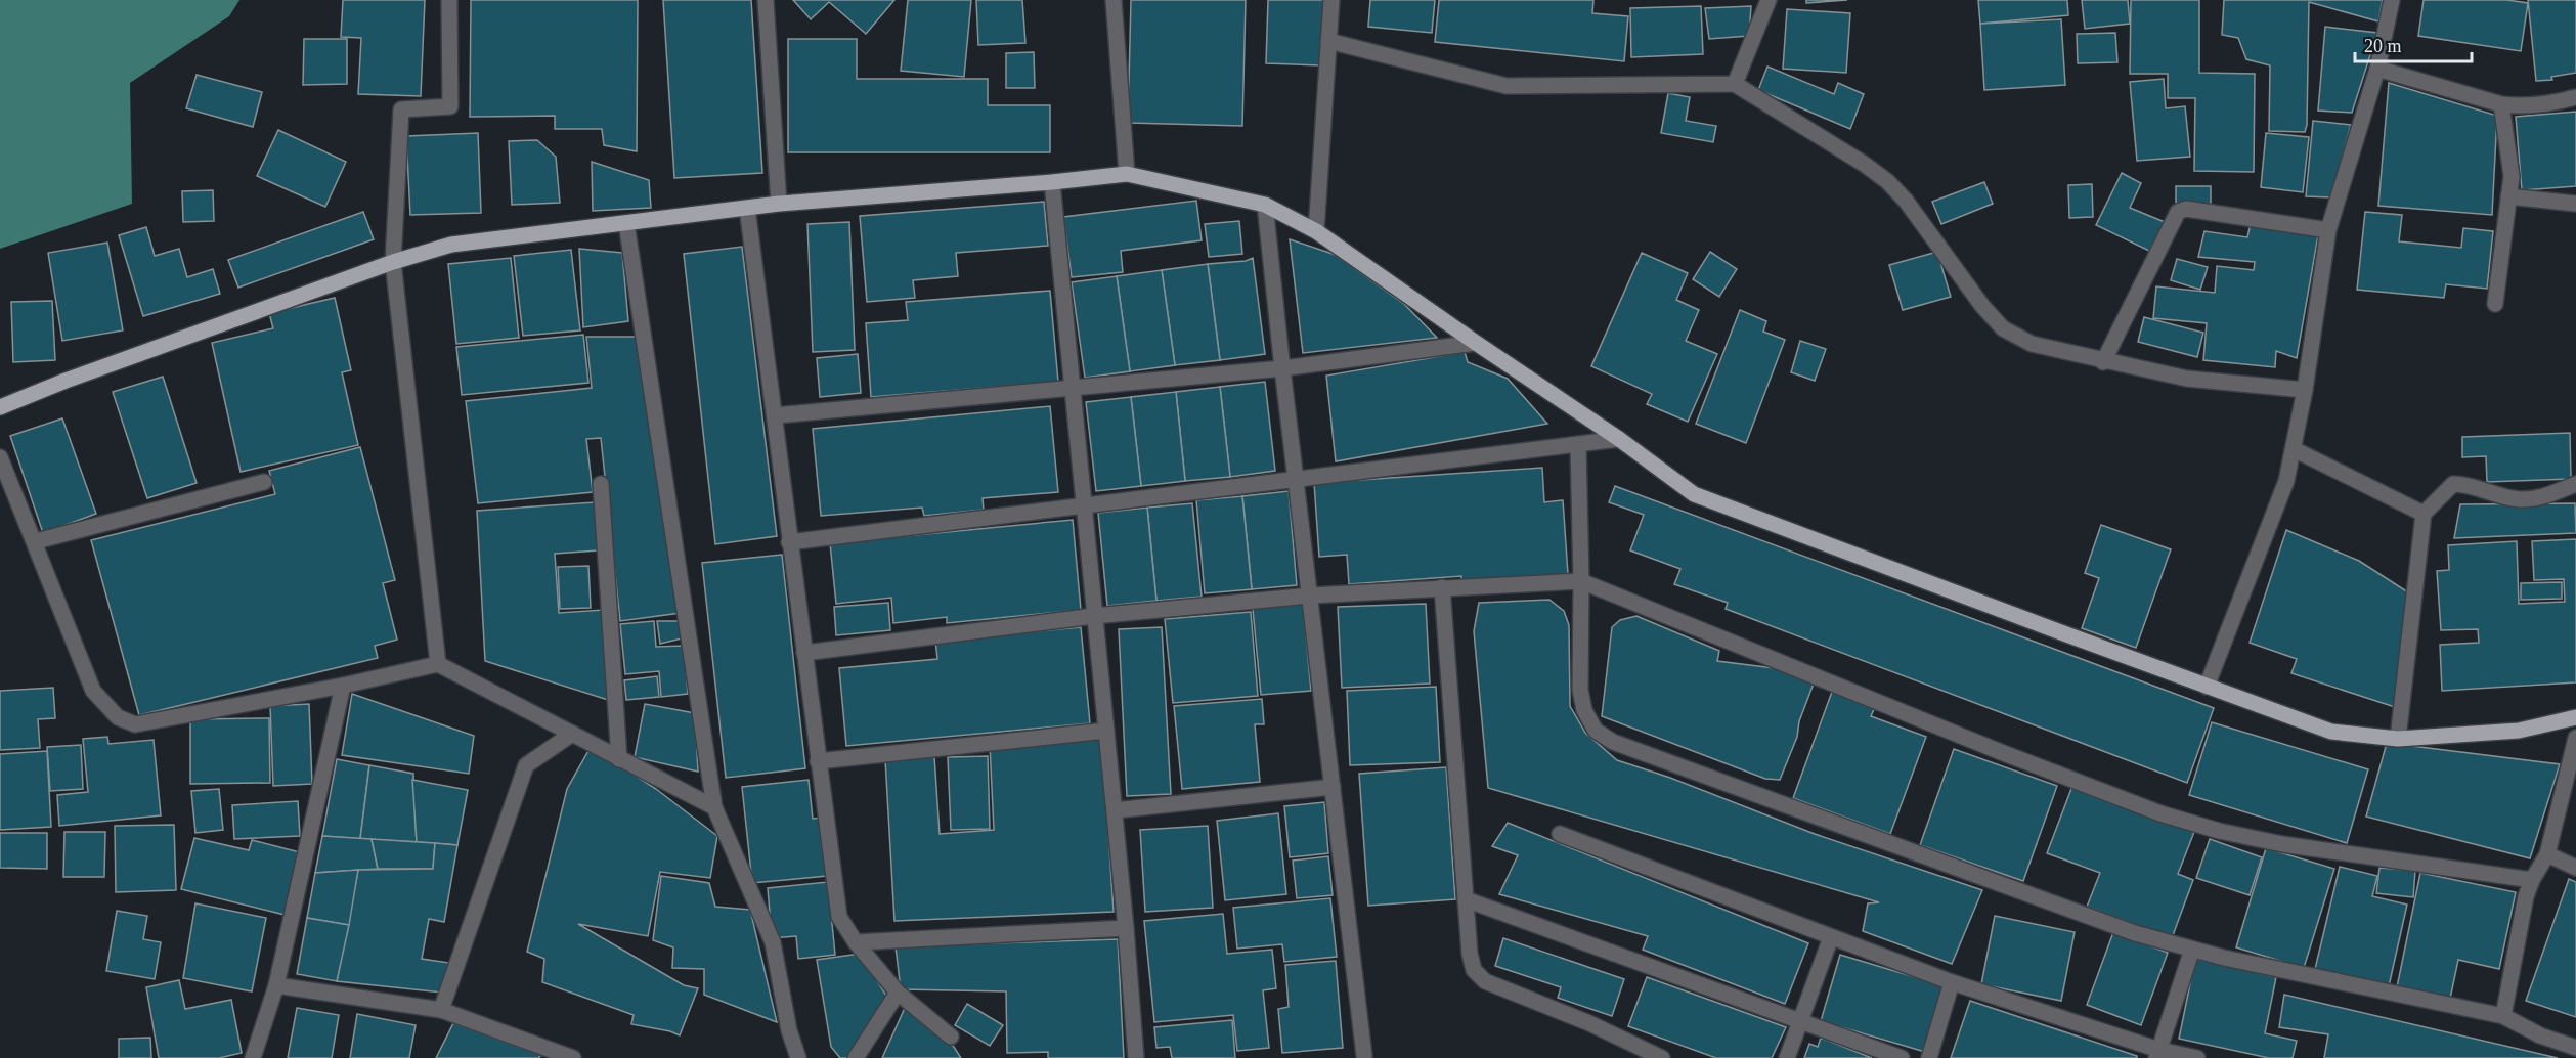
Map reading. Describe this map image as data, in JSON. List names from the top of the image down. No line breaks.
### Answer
{"scale_bar":"20 m"}
